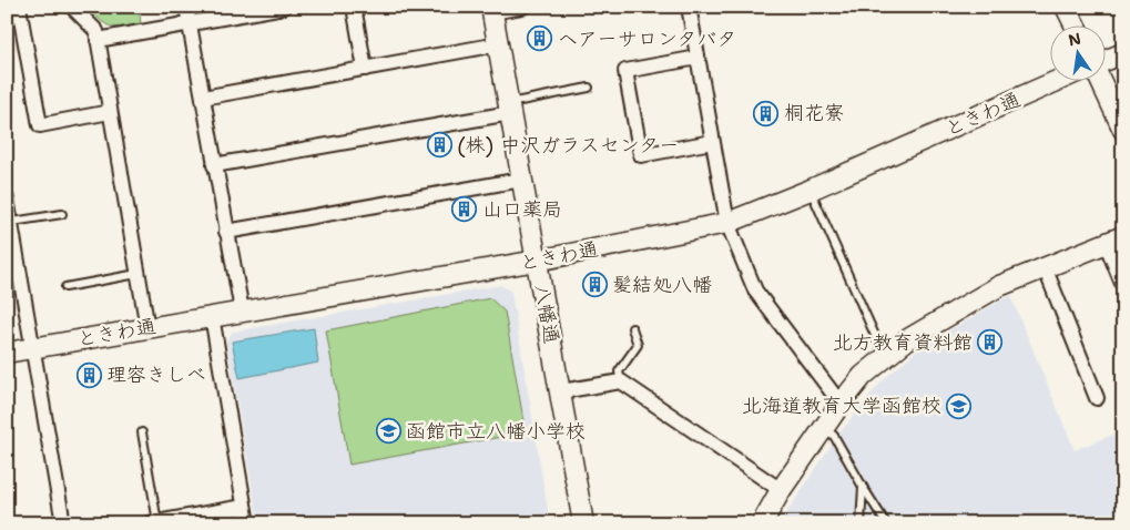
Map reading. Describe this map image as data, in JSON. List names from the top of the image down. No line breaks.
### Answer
{"streets":{"street":["ときわ通","八幡通"]},"crossings":[["ときわ通","八幡通"]],"places":{"building":["ヘアーサロンタバタ","桐花寮","(株) 中沢ガラスセンター","山口薬局","髪結処八幡","北方教育資料館","理容きしべ"],"school or university":["北海道教育大学函館校","函館市立八幡小学校"]},"north":"top"}
